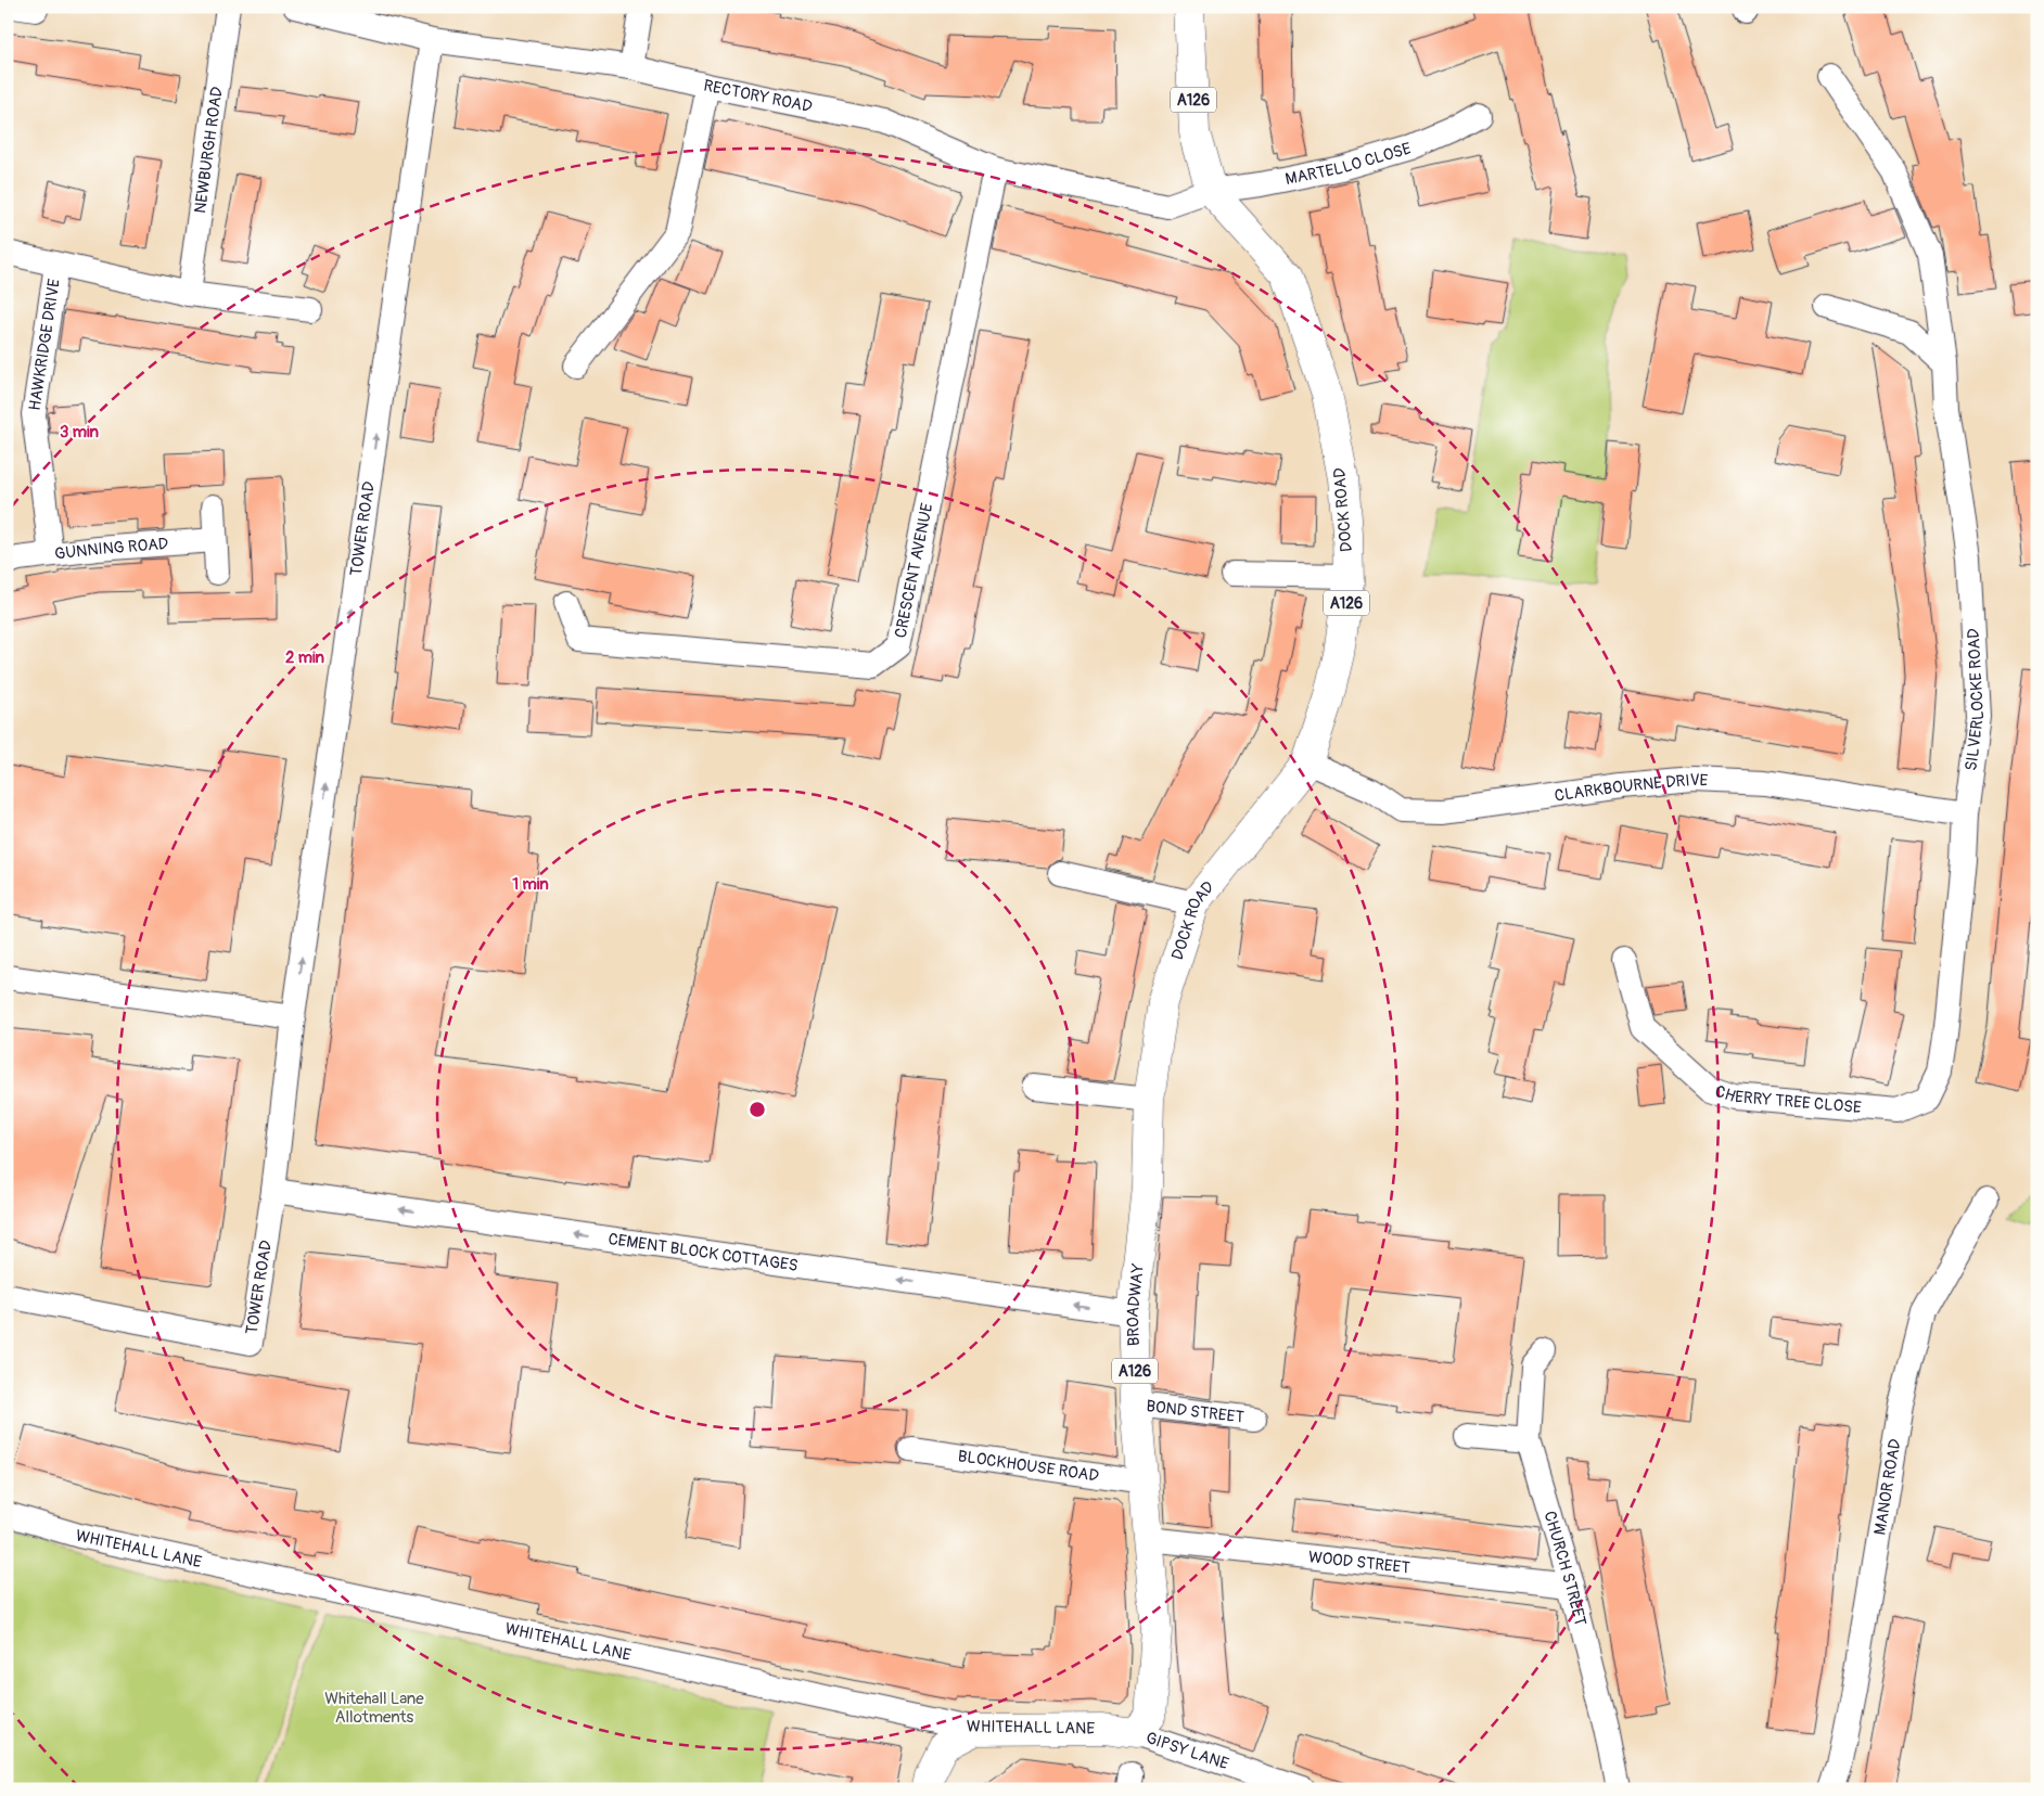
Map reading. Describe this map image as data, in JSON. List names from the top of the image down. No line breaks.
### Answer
{"streets":{"main road":["A126","DOCK ROAD","BROADWAY","WHITEHALL LANE"],"street":["RECTORY ROAD","NEWBURGH ROAD","MARTELLO CLOSE","HAWKRIDGE DRIVE","TOWER ROAD","GUNNING ROAD","CRESCENT AVENUE","SILVERLOCKE ROAD","CLARKBOURNE DRIVE","CHERRY TREE CLOSE","CEMENT BLOCK COTTAGES","BOND STREET","BLOCKHOUSE ROAD","MANOR ROAD","WOOD STREET","CHURCH STREET","GIPSY LANE"]},"crossings":[["RECTORY ROAD","MARTELLO CLOSE"],["RECTORY ROAD","DOCK ROAD"],["RECTORY ROAD","TOWER ROAD"],["RECTORY ROAD","CRESCENT AVENUE"],["MARTELLO CLOSE","DOCK ROAD"],["HAWKRIDGE DRIVE","GUNNING ROAD"],["DOCK ROAD","CLARKBOURNE DRIVE"],["DOCK ROAD","BROADWAY"],["TOWER ROAD","CEMENT BLOCK COTTAGES"],["SILVERLOCKE ROAD","CLARKBOURNE DRIVE"],["SILVERLOCKE ROAD","CHERRY TREE CLOSE"],["CEMENT BLOCK COTTAGES","BROADWAY"],["BROADWAY","BOND STREET"],["BROADWAY","BLOCKHOUSE ROAD"],["BROADWAY","WHITEHALL LANE"],["BROADWAY","WOOD STREET"],["BROADWAY","GIPSY LANE"],["WHITEHALL LANE","GIPSY LANE"],["WOOD STREET","CHURCH STREET"]],"one_way":["TOWER ROAD","CEMENT BLOCK COTTAGES"],"parks":["Whitehall Lane Allotments"],"rings":["3 min","2 min","1 min"]}
